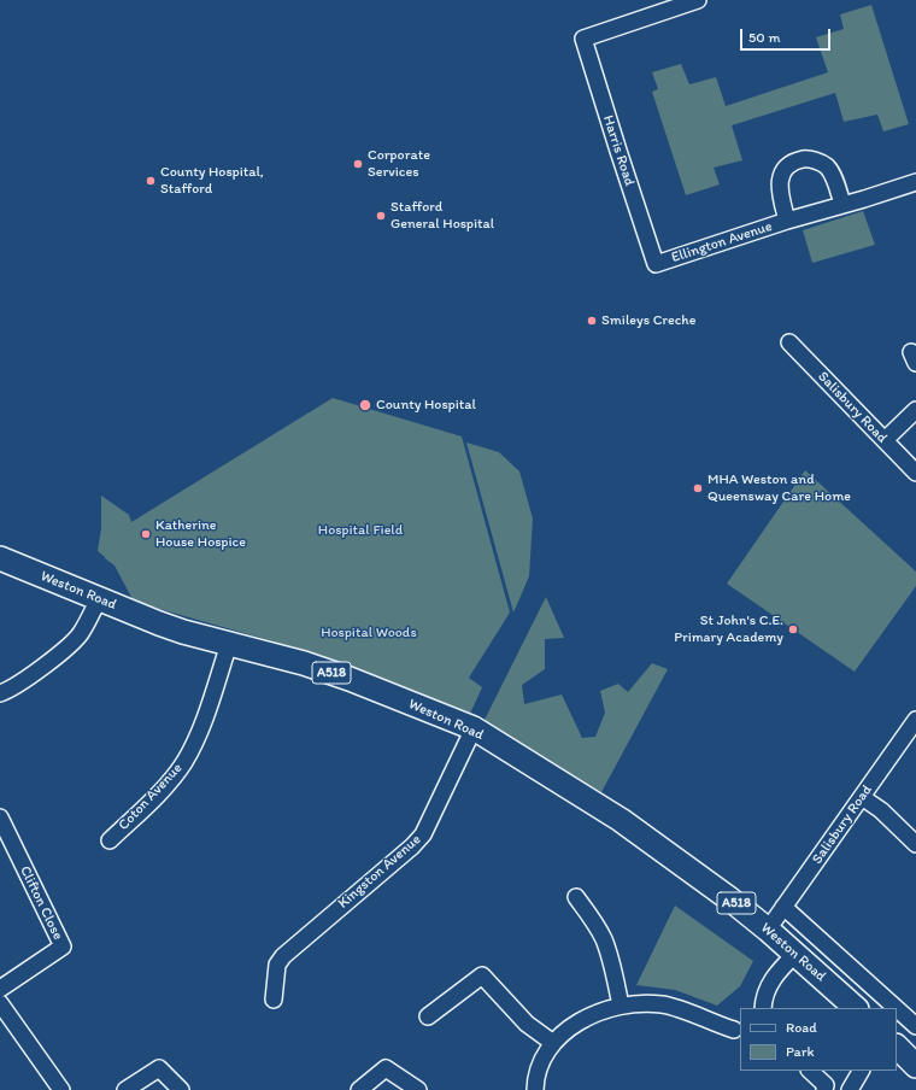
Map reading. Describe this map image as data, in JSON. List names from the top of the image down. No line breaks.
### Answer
{"streets":{"highway":["Weston Road","A518"],"street":["Harris Road","Ellington Avenue","Salisbury Road","Coton Avenue","Kingston Avenue","Clifton Close"]},"crossings":[["Harris Road","Ellington Avenue"],["Salisbury Road","Weston Road"],["Weston Road","Coton Avenue"],["Weston Road","Kingston Avenue"]],"parks":["Hospital Field","Hospital Woods"],"places":["Corporate Services","County Hospital, Stafford","Stafford General Hospital","Smileys Creche","County Hospital","MHA Weston and Queensway Care Home","Katherine House Hospice","St John's C.E. Primary Academy"],"legend":["Road","Park"],"scale_bar":"50 m"}
